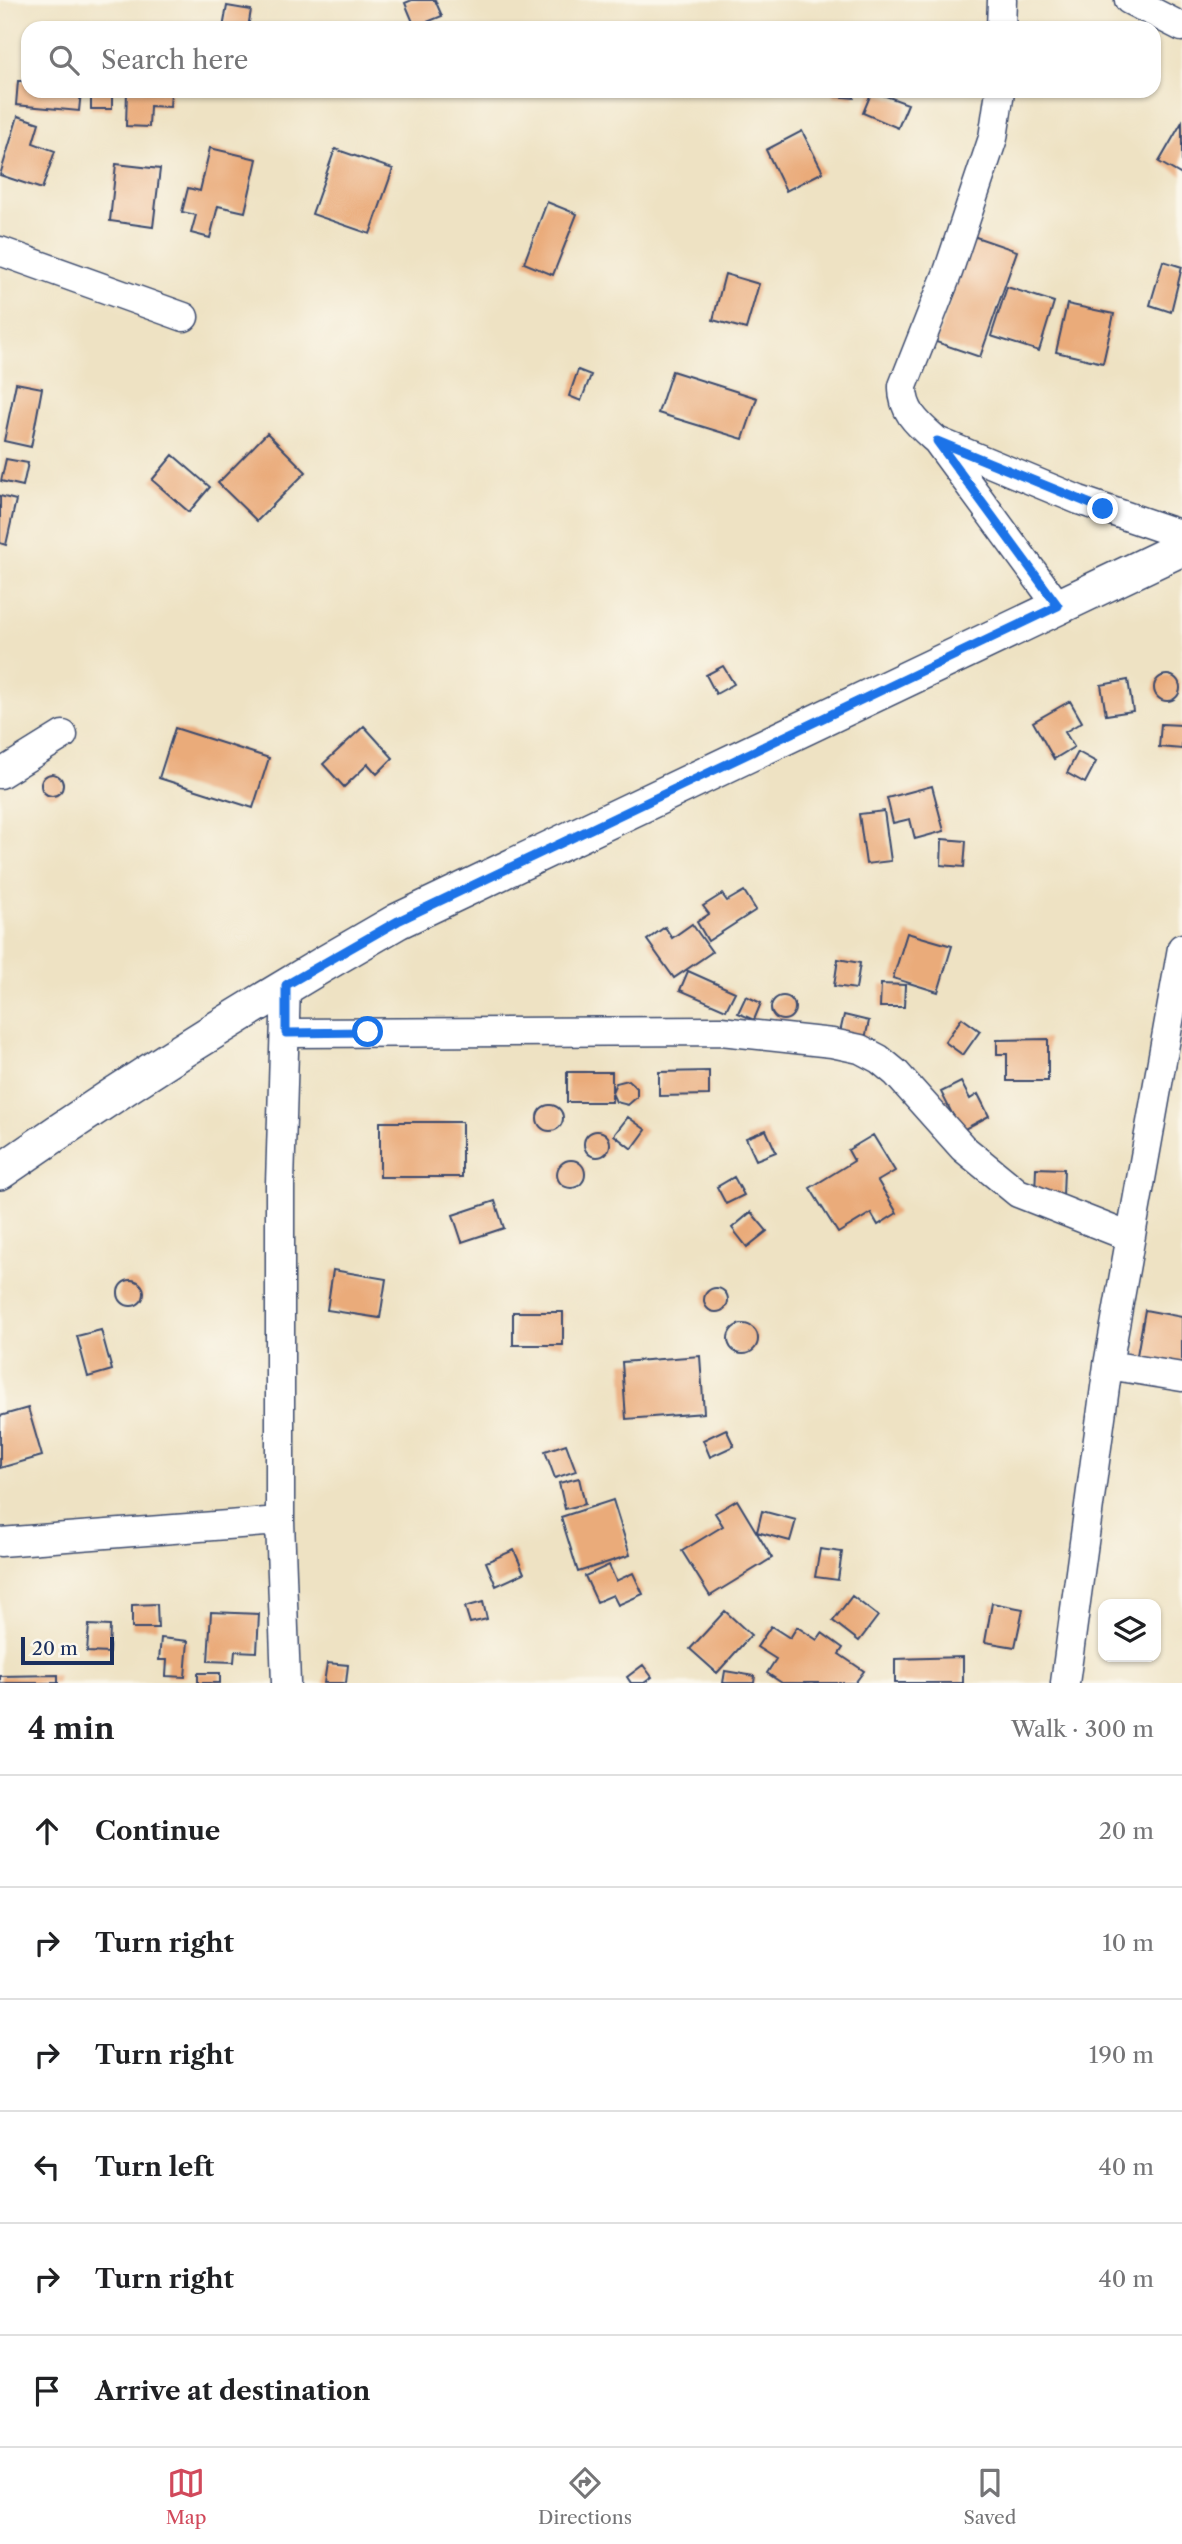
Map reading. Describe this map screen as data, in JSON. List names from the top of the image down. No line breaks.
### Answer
{"scale_bar":"20 m","page":{"search":"Search here","scale":"20 m","heading":["4 min","Walk · 300 m"],"list":[["Continue","20 m"],["Turn right","10 m"],["Turn right","190 m"],["Turn left","40 m"],["Turn right","40 m"],"Arrive at destination"],"nav":["Map","Directions","Saved"]}}
